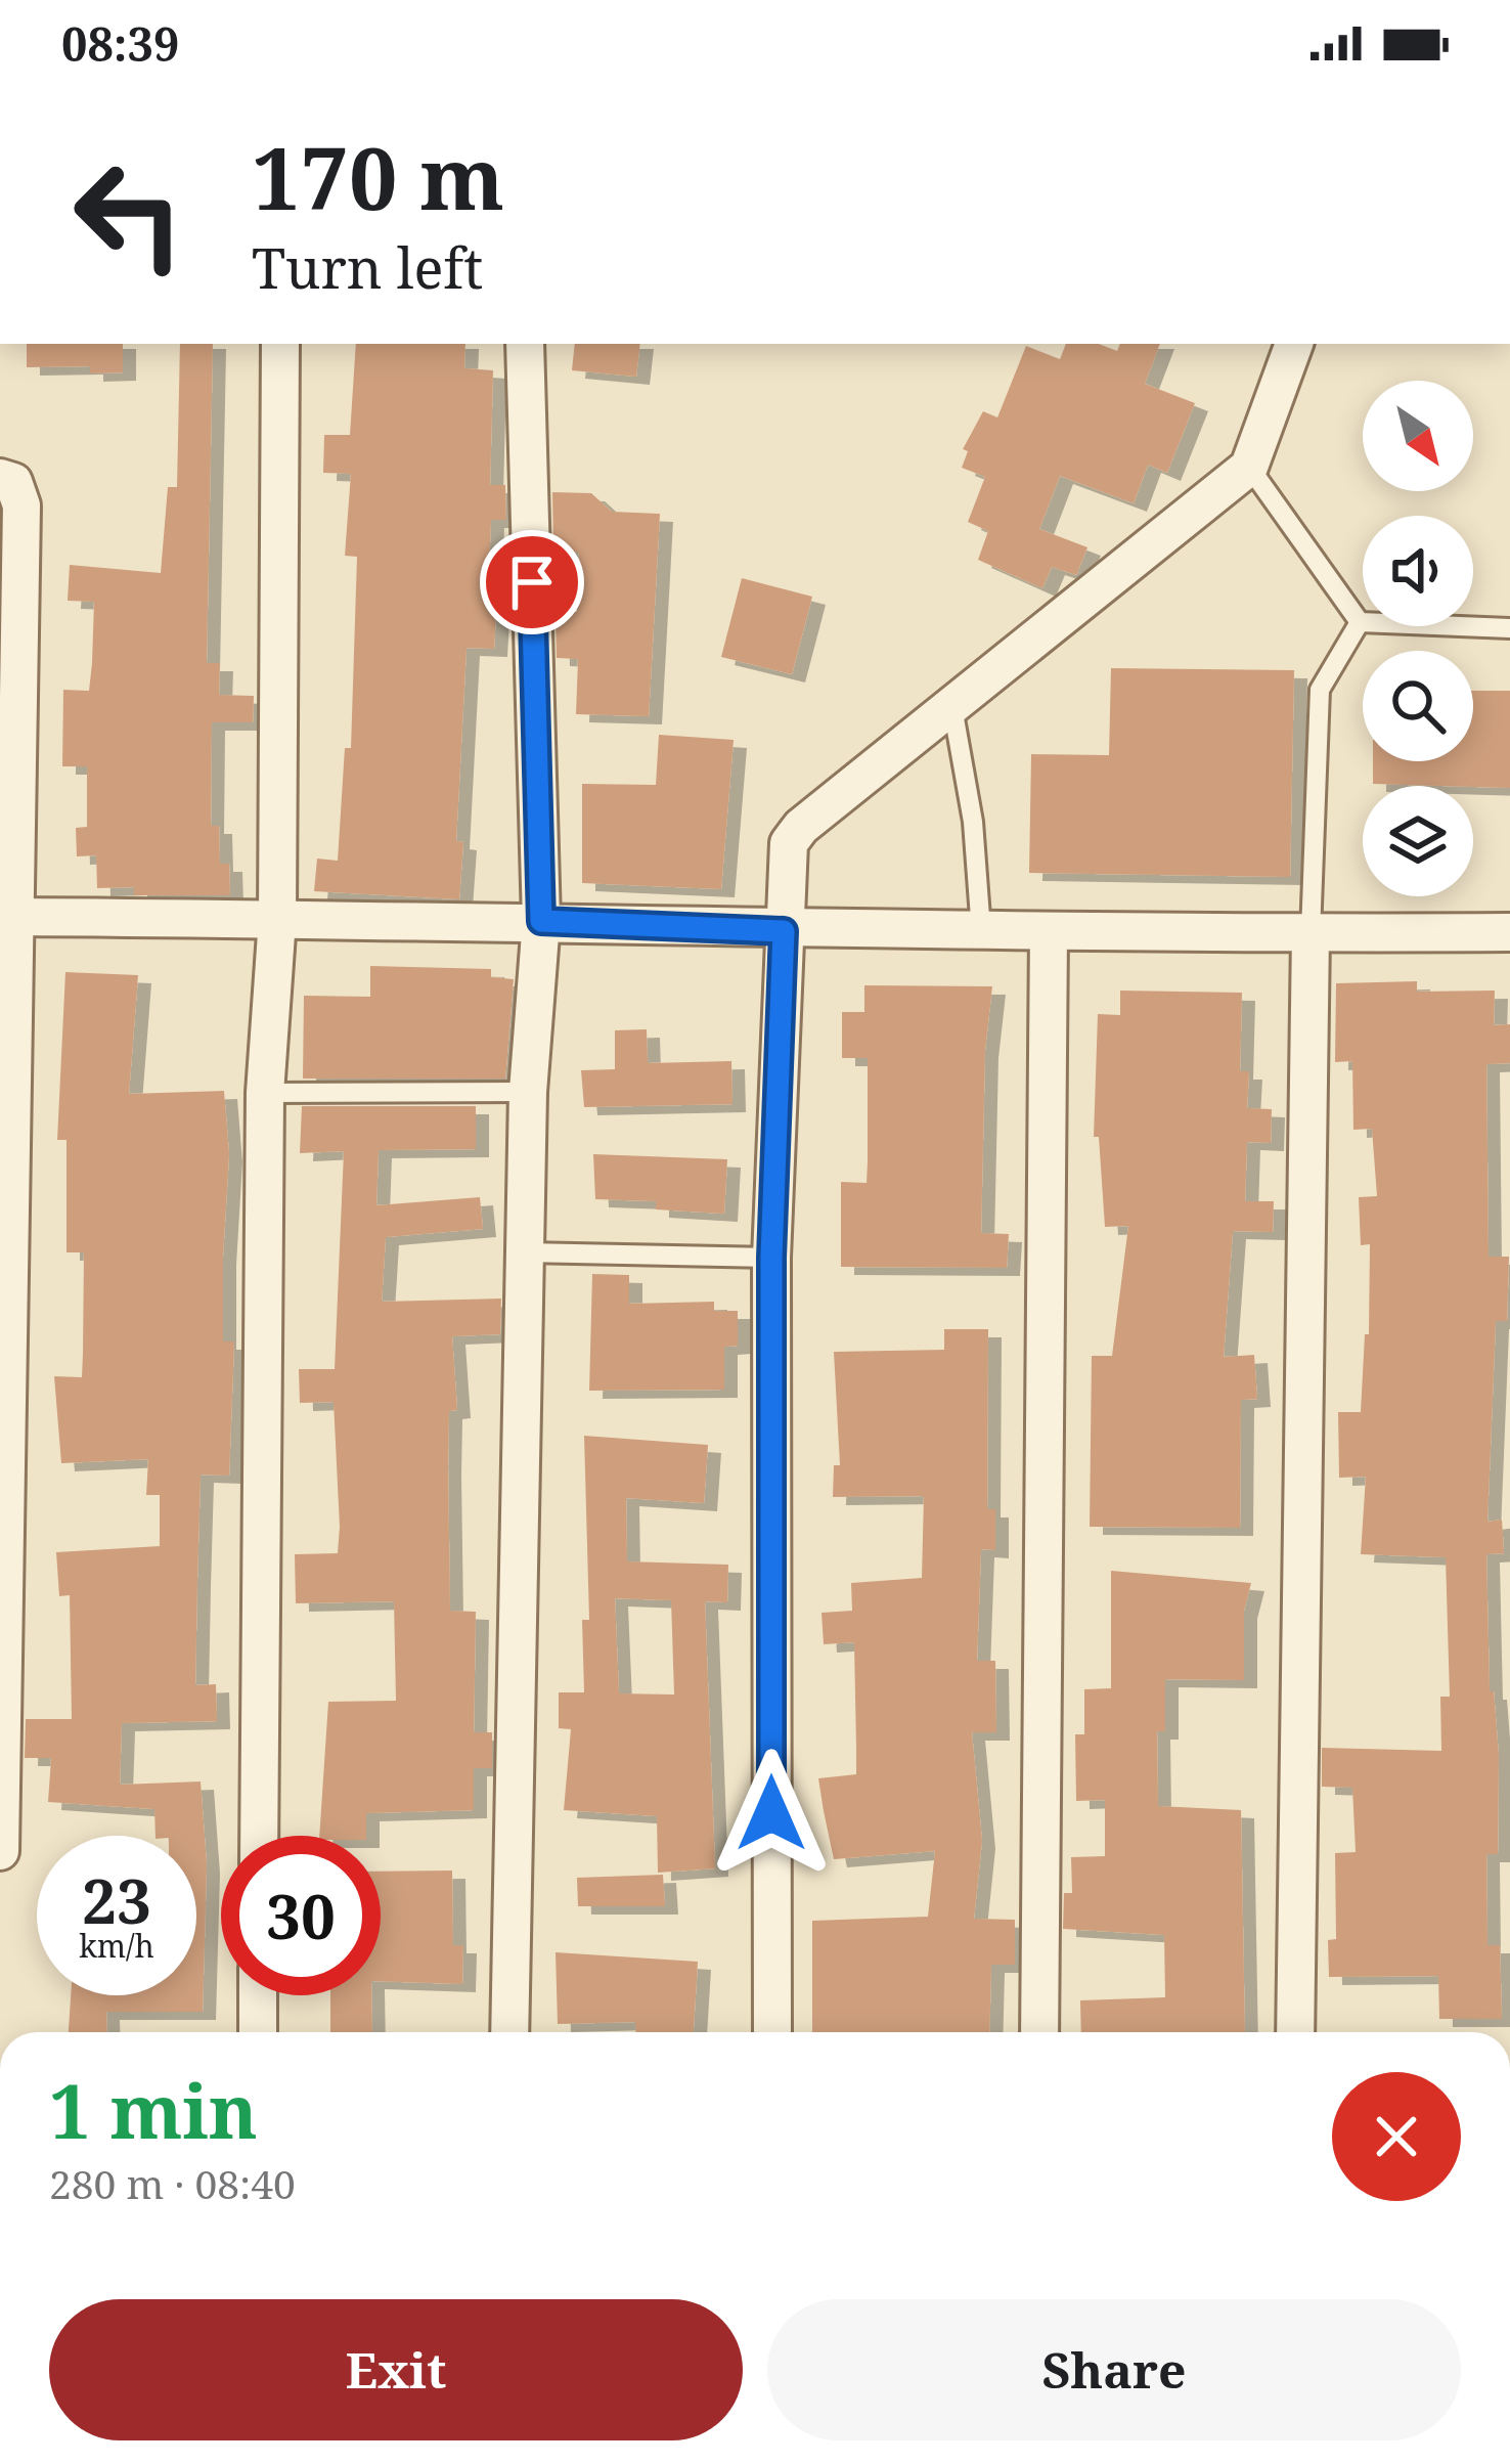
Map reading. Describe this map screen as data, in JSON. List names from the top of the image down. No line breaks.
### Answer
{"north":"bottom right","page":{"status":"08:39","turn":["170 m","Turn left"],"speed":"23 km/h","limit":"30","heading":["1 min","280 m · 08:40"],"buttons":["Exit","Share"]}}
